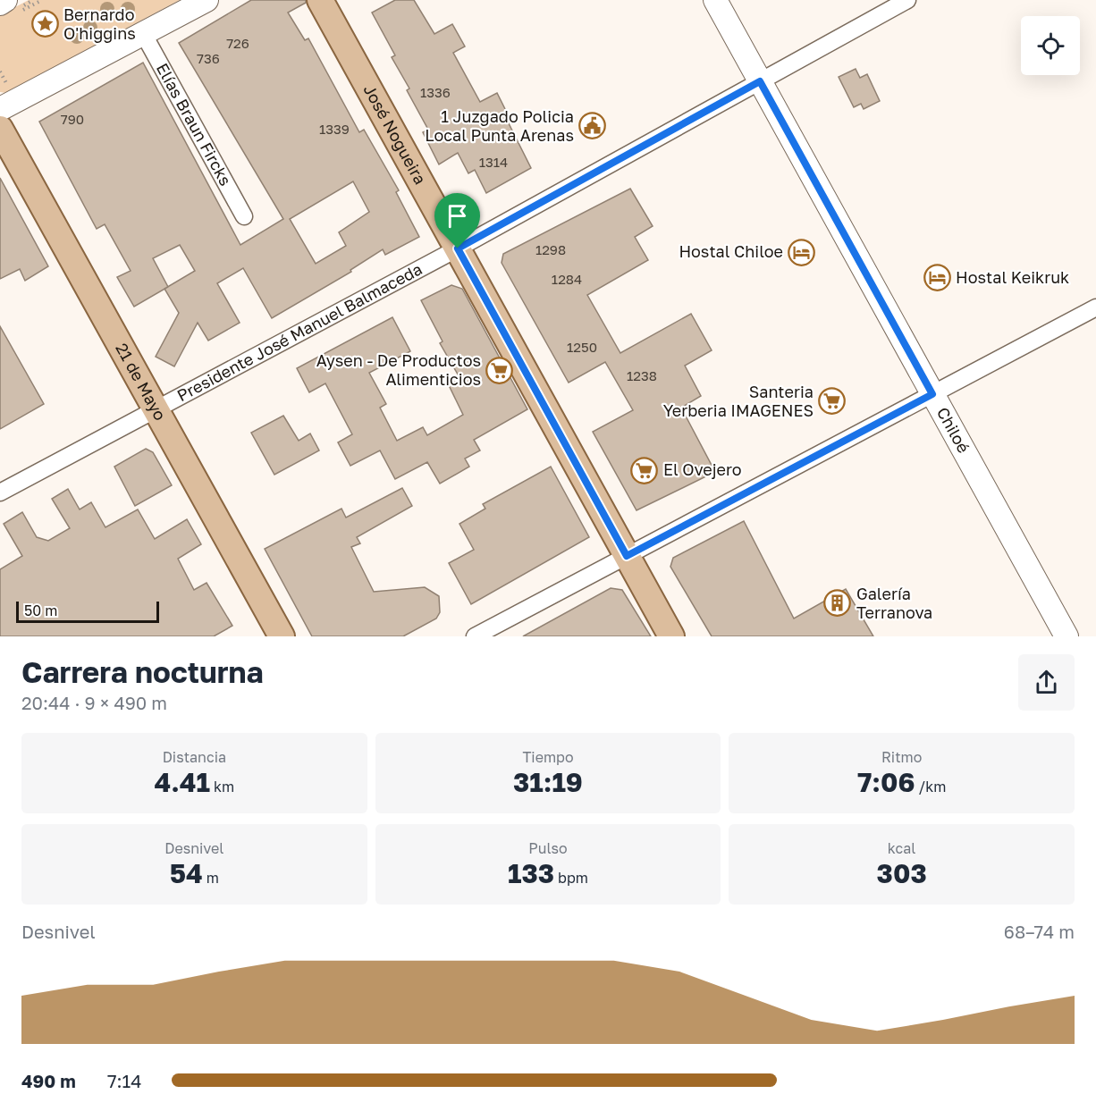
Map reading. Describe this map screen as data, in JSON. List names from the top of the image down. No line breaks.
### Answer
{"streets":{"main road":["José Nogueira","21 de Mayo"],"street":["Elías Braun Fircks","Presidente José Manuel Balmaceda","Chiloé"]},"crossings":[["José Nogueira","Presidente José Manuel Balmaceda"],["Presidente José Manuel Balmaceda","21 de Mayo"],["Presidente José Manuel Balmaceda","Chiloé"]],"places":{"place":["Bernardo O'higgins"],"public building":["1 Juzgado Policia Local Punta Arenas"],"hotel":["Hostal Chiloe","Hostal Keikruk"],"supermarket":["Aysen - De Productos Alimenticios","Santeria Yerberia IMAGENES","El Ovejero"],"building":["Galería Terranova"]},"house_numbers":["726","736","1336","790","1339","1314","1298","1284","1250","1238"],"scale_bar":"50 m","page":{"scale":"50 m","heading":["Carrera nocturna","20:44 · 9 × 490 m"],"stats":[["Distancia","4.41 km"],["Tiempo","31:19"],["Ritmo","7:06 /km"],["Desnivel","54 m"],["Pulso","133 bpm"],["kcal","303"]],"chart":["Desnivel","68–74 m"],"list":[{"name":"490 m","note":"7:14"}]}}
